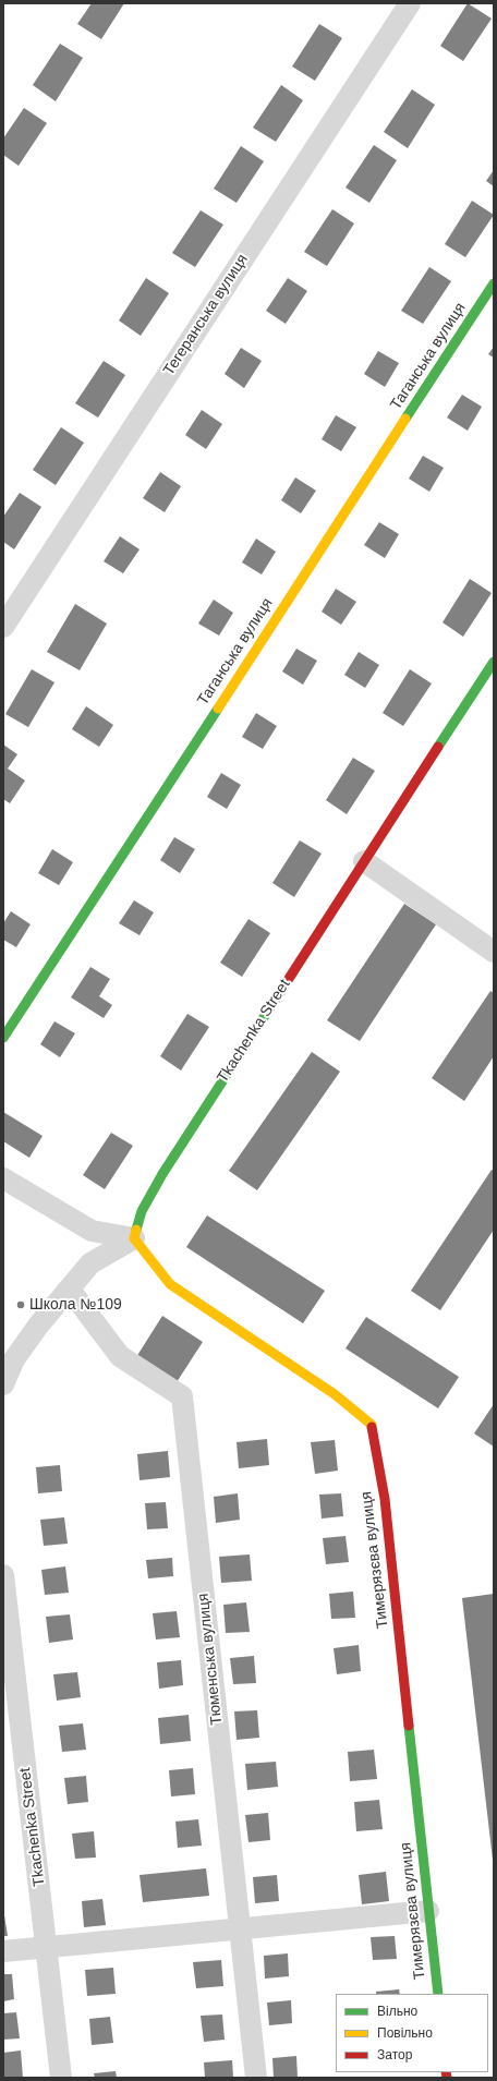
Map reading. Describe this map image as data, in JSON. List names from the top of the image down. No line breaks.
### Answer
{"streets":{"street":["Тегеранська вулиця","Таганська вулиця","Tkachenka Street","Тимерязєва вулиця","Тюменська вулиця"]},"crossings":[["Tkachenka Street","Тимерязєва вулиця"]],"places":["Школа №109"],"legend":["Вільно","Повільно","Затор"]}
